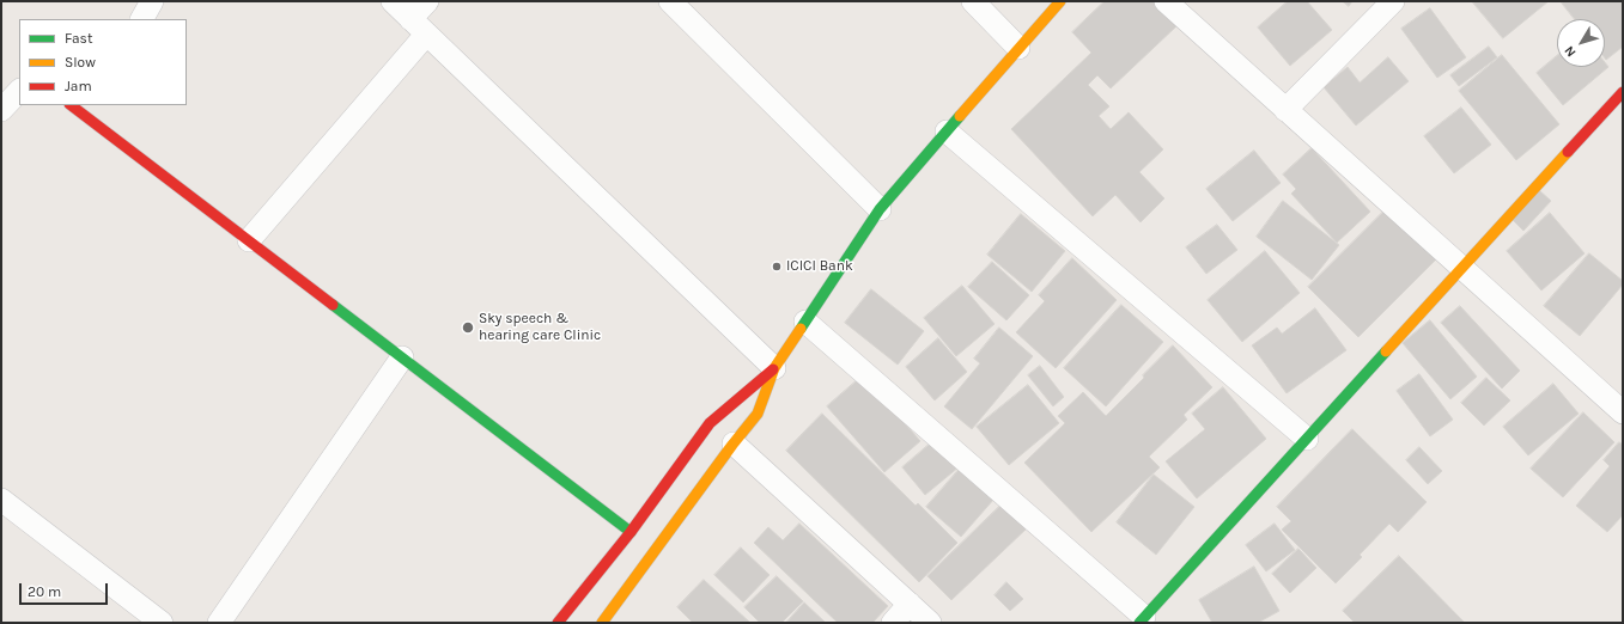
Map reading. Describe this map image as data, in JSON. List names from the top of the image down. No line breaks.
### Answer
{"places":["ICICI Bank","Sky speech & hearing care Clinic"],"legend":["Fast","Slow","Jam"],"scale_bar":"20 m","north":"bottom left"}
